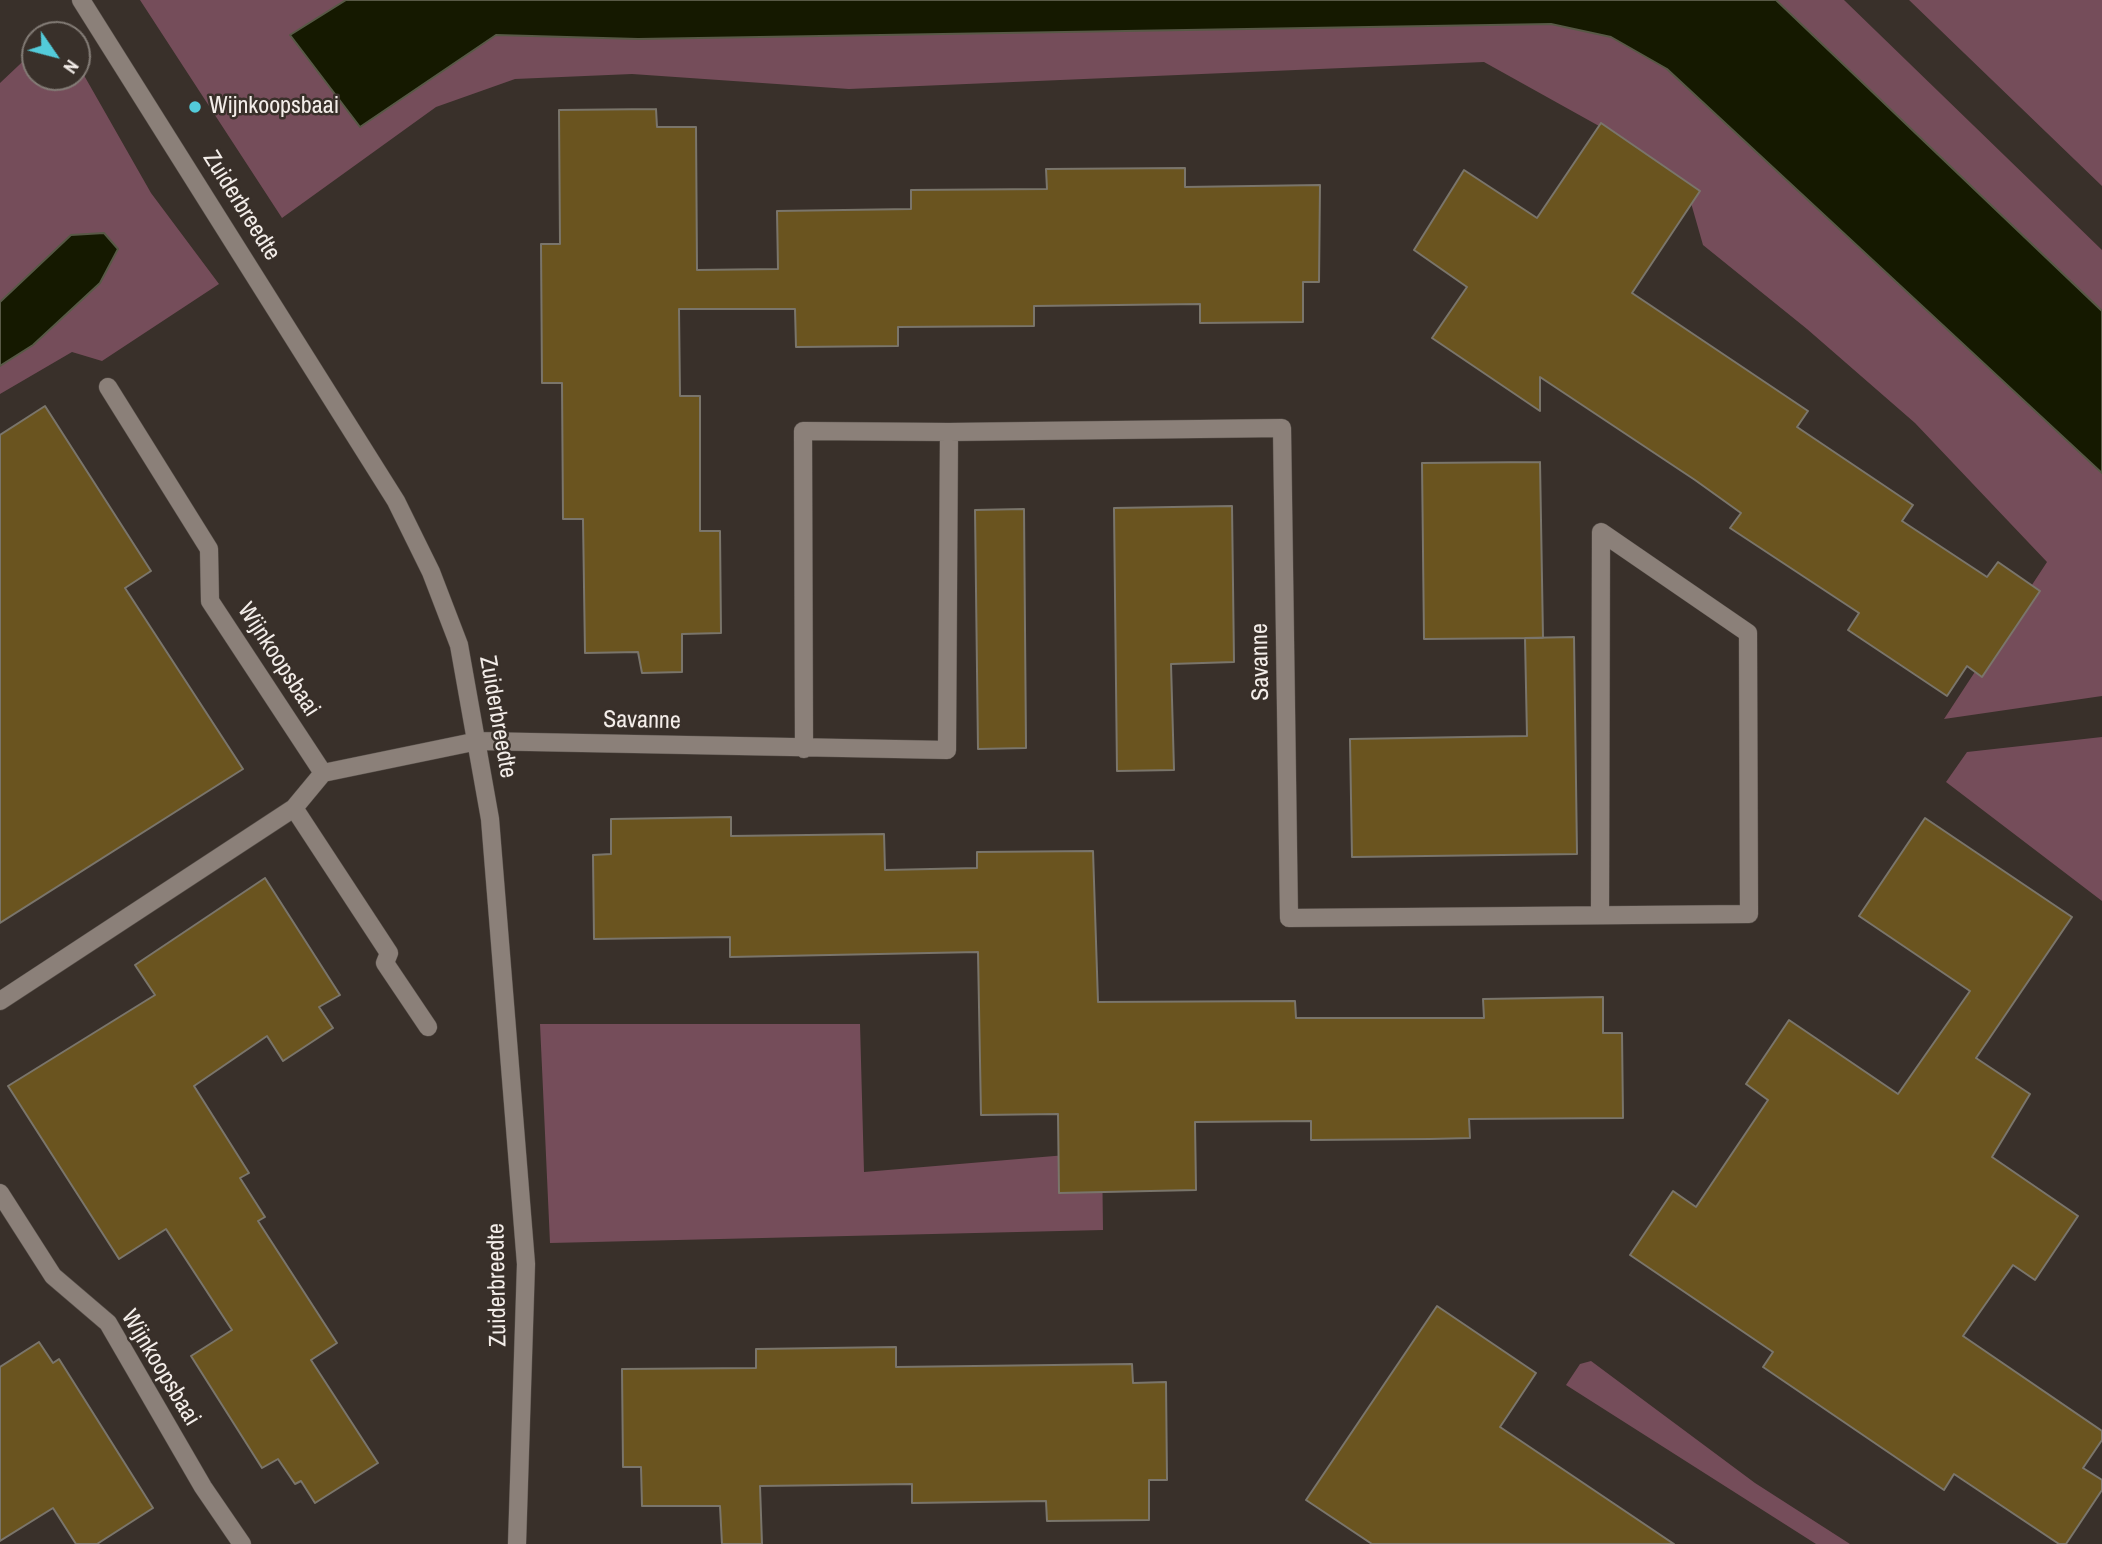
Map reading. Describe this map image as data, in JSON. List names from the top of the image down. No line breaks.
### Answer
{"streets":{"street":["Zuiderbreedte","Wijnkoopsbaai","Savanne"]},"crossings":[["Zuiderbreedte","Savanne"]],"places":["Wijnkoopsbaai"],"north":"bottom right"}
